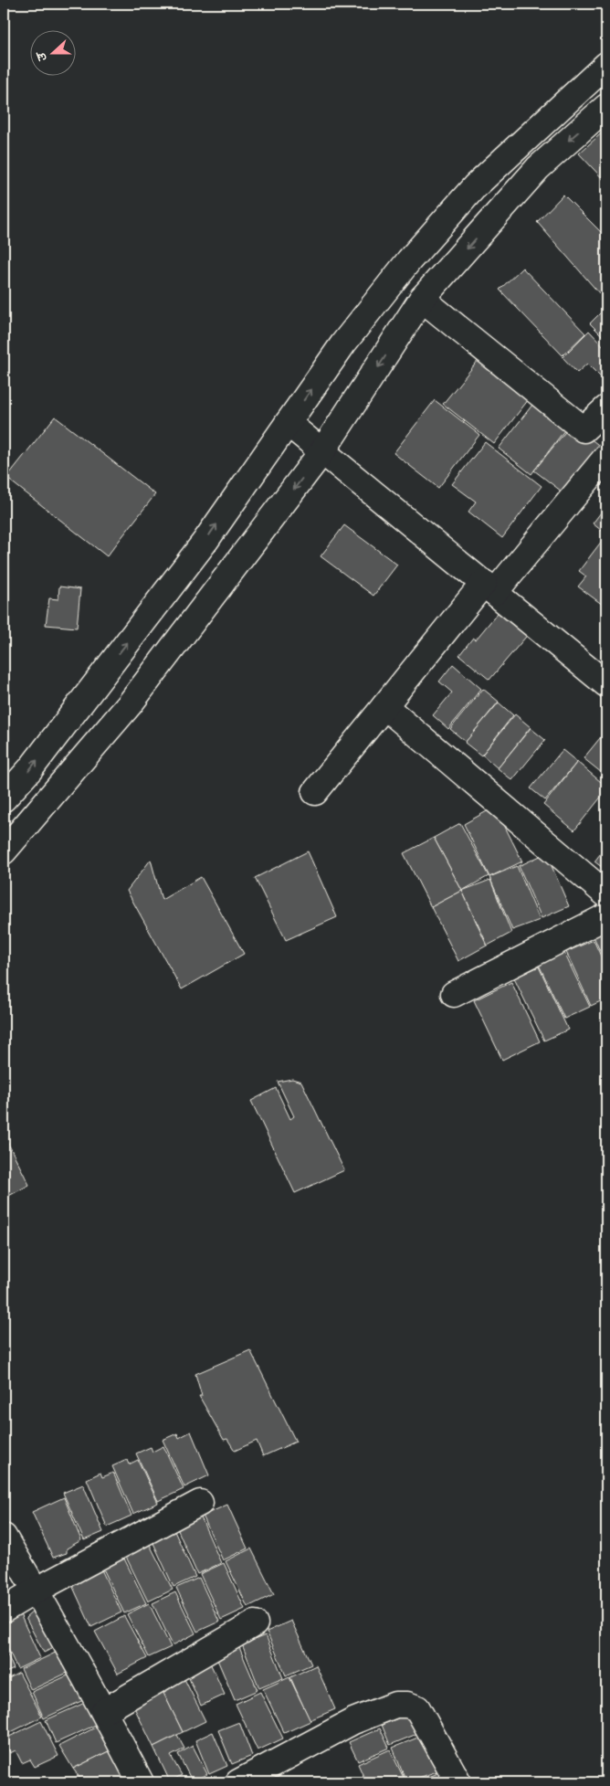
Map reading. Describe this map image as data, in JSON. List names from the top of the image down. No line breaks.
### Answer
{"north":"left"}
